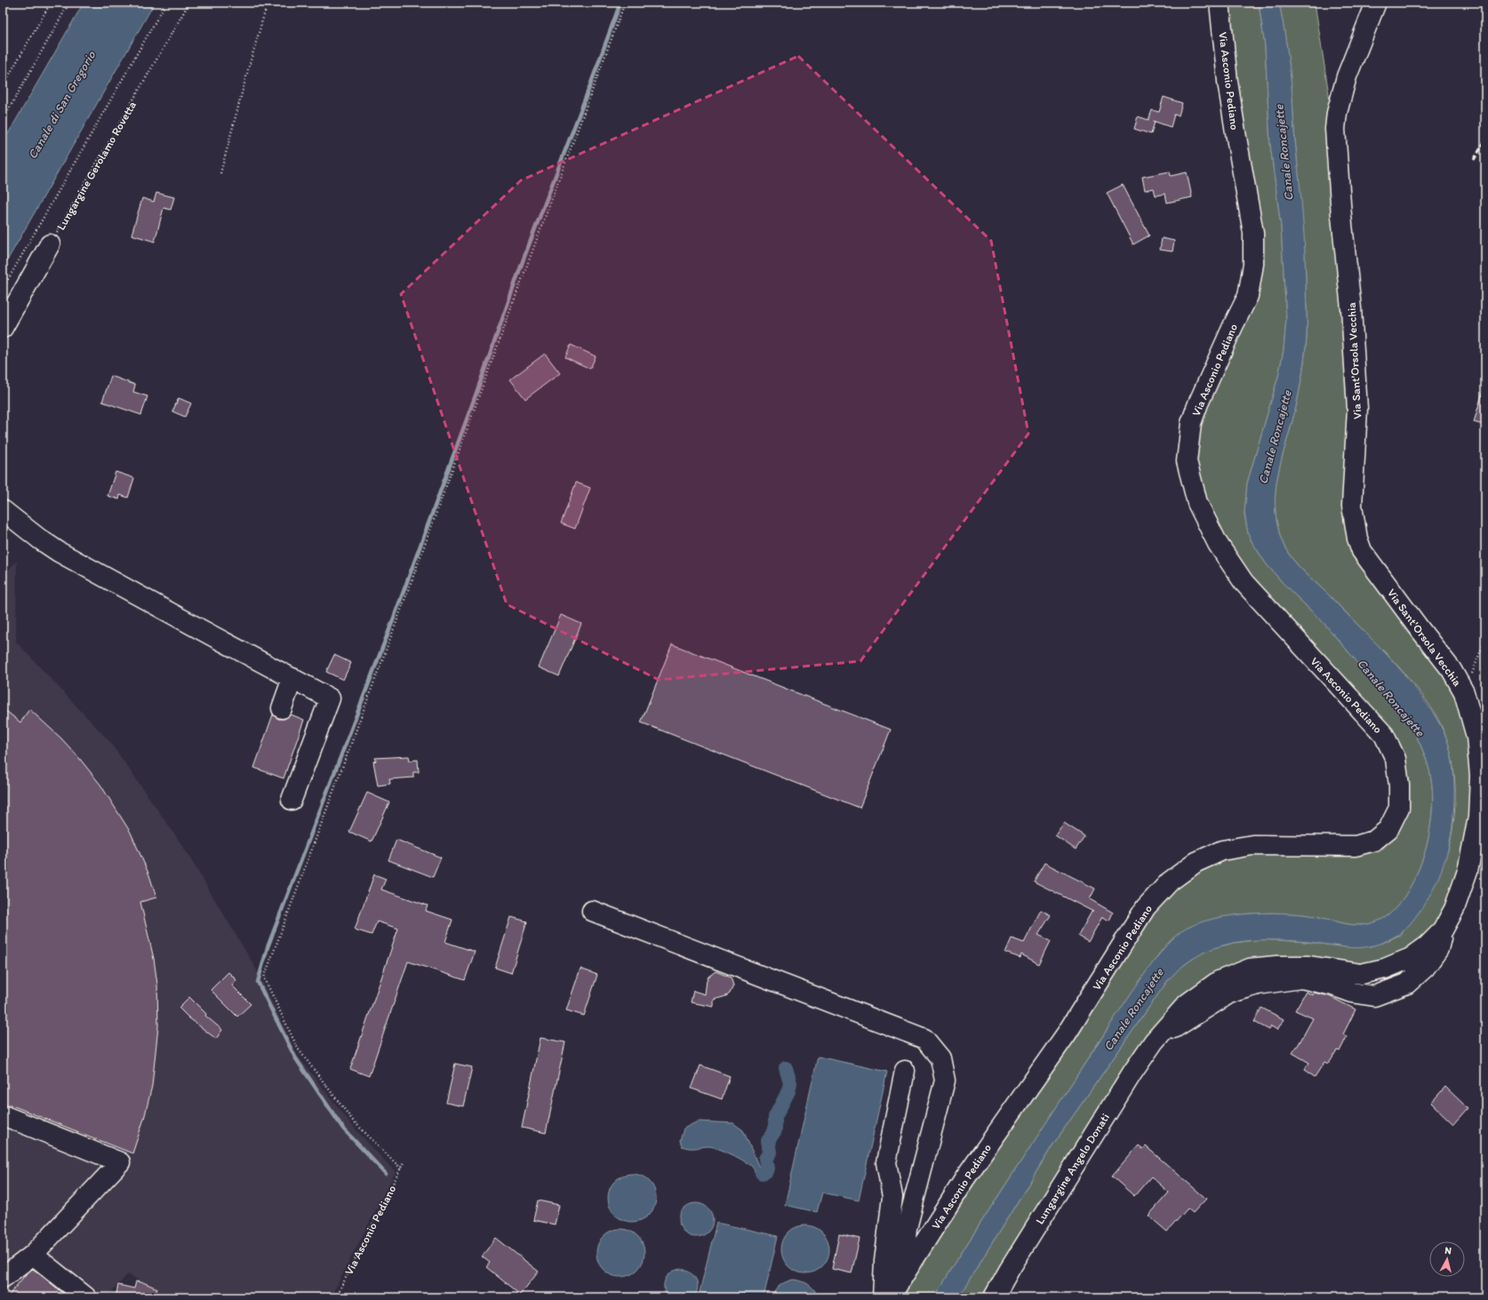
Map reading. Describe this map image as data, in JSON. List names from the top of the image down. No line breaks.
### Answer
{"streets":{"street":["Via Asconio Pediano","Via Sant'Orsola Vecchia","Lungargine Angelo Donati"],"path":["Lungargine Gerolamo Rovetta"]},"crossings":[["Via Sant'Orsola Vecchia","Lungargine Angelo Donati"]],"water":["Canale di San Gregorio","Canale Roncajette"],"north":"top"}
